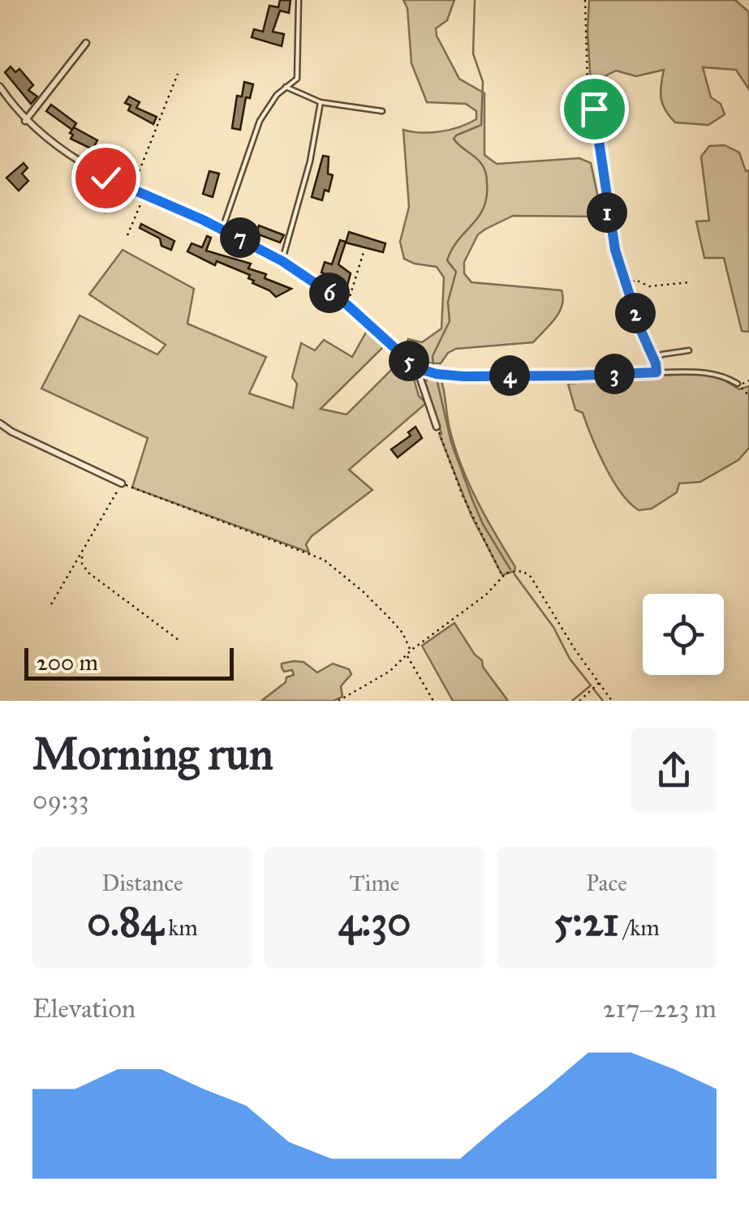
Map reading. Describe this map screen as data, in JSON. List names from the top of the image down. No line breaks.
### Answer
{"scale_bar":"200 m","page":{"pins":["1","7","6","2","5","3","4"],"scale":"200 m","heading":["Morning run","09:33"],"stats":[["Distance","0.84 km"],["Time","4:30"],["Pace","5:21 /km"]],"chart":["Elevation","217–223 m"]}}
